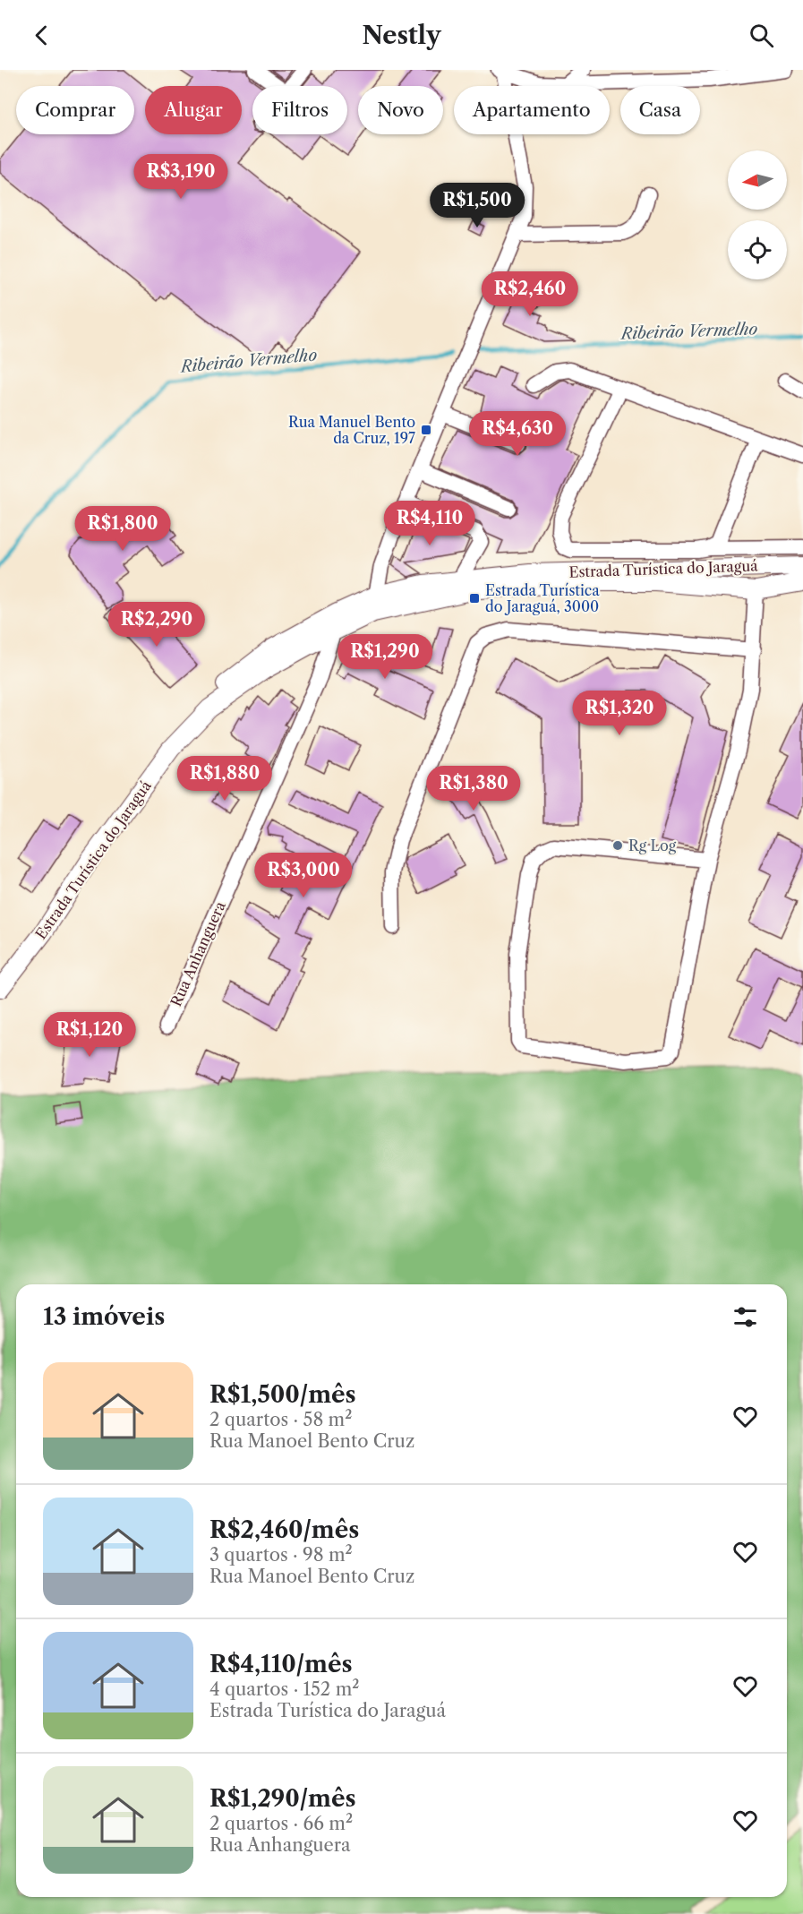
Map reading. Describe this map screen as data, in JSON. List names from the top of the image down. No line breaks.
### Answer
{"streets":{"main road":["Estrada Turística do Jaraguá"],"street":["Rua Anhanguera"]},"crossings":[["Estrada Turística do Jaraguá","Rua Anhanguera"]],"water":["Ribeirão Vermelho"],"places":{"transit":["Rua Manuel Bento da Cruz, 197","Estrada Turística do Jaraguá, 3000"],"other":["Rg Log"]},"north":"left","page":{"header":"Nestly","chip":["Comprar","Alugar","Filtros","Novo","Apartamento","Casa"],"price":["R$3,190","R$1,500","R$2,460","R$4,630","R$4,110","R$1,800","R$2,290","R$1,290","R$1,320","R$1,880","R$1,380","R$3,000","R$1,120"],"heading":"13 imóveis","list":[{"name":"R$1,500/mês","note":"2 quartos · 58 m² · Rua Manoel Bento Cruz"},{"name":"R$2,460/mês","note":"3 quartos · 98 m² · Rua Manoel Bento Cruz"},{"name":"R$4,110/mês","note":"4 quartos · 152 m² · Estrada Turística do Jaraguá"},{"name":"R$1,290/mês","note":"2 quartos · 66 m² · Rua Anhanguera"}]}}
